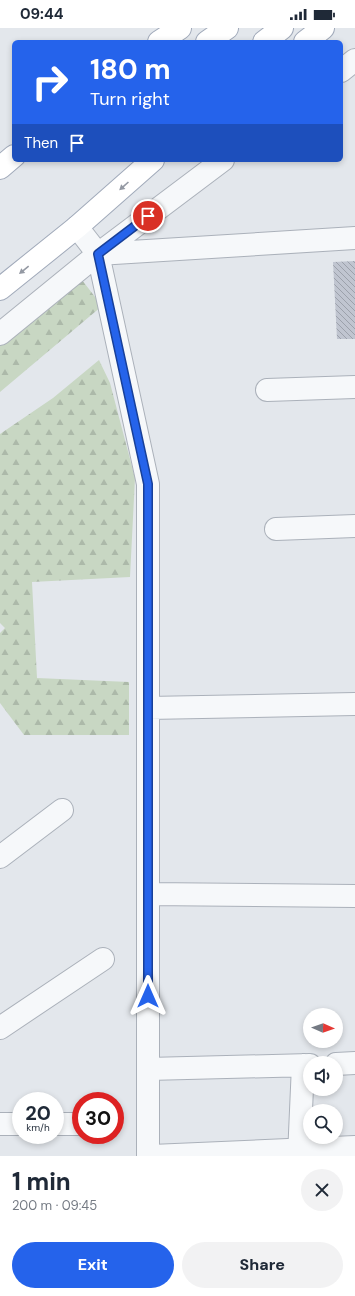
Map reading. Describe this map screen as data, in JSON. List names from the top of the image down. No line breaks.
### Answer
{"north":"right","page":{"status":"09:44","turn":["180 m","Turn right"],"then":"Then","speed":"20 km/h","limit":"30","heading":["1 min","200 m · 09:45"],"buttons":["Exit","Share"]}}
